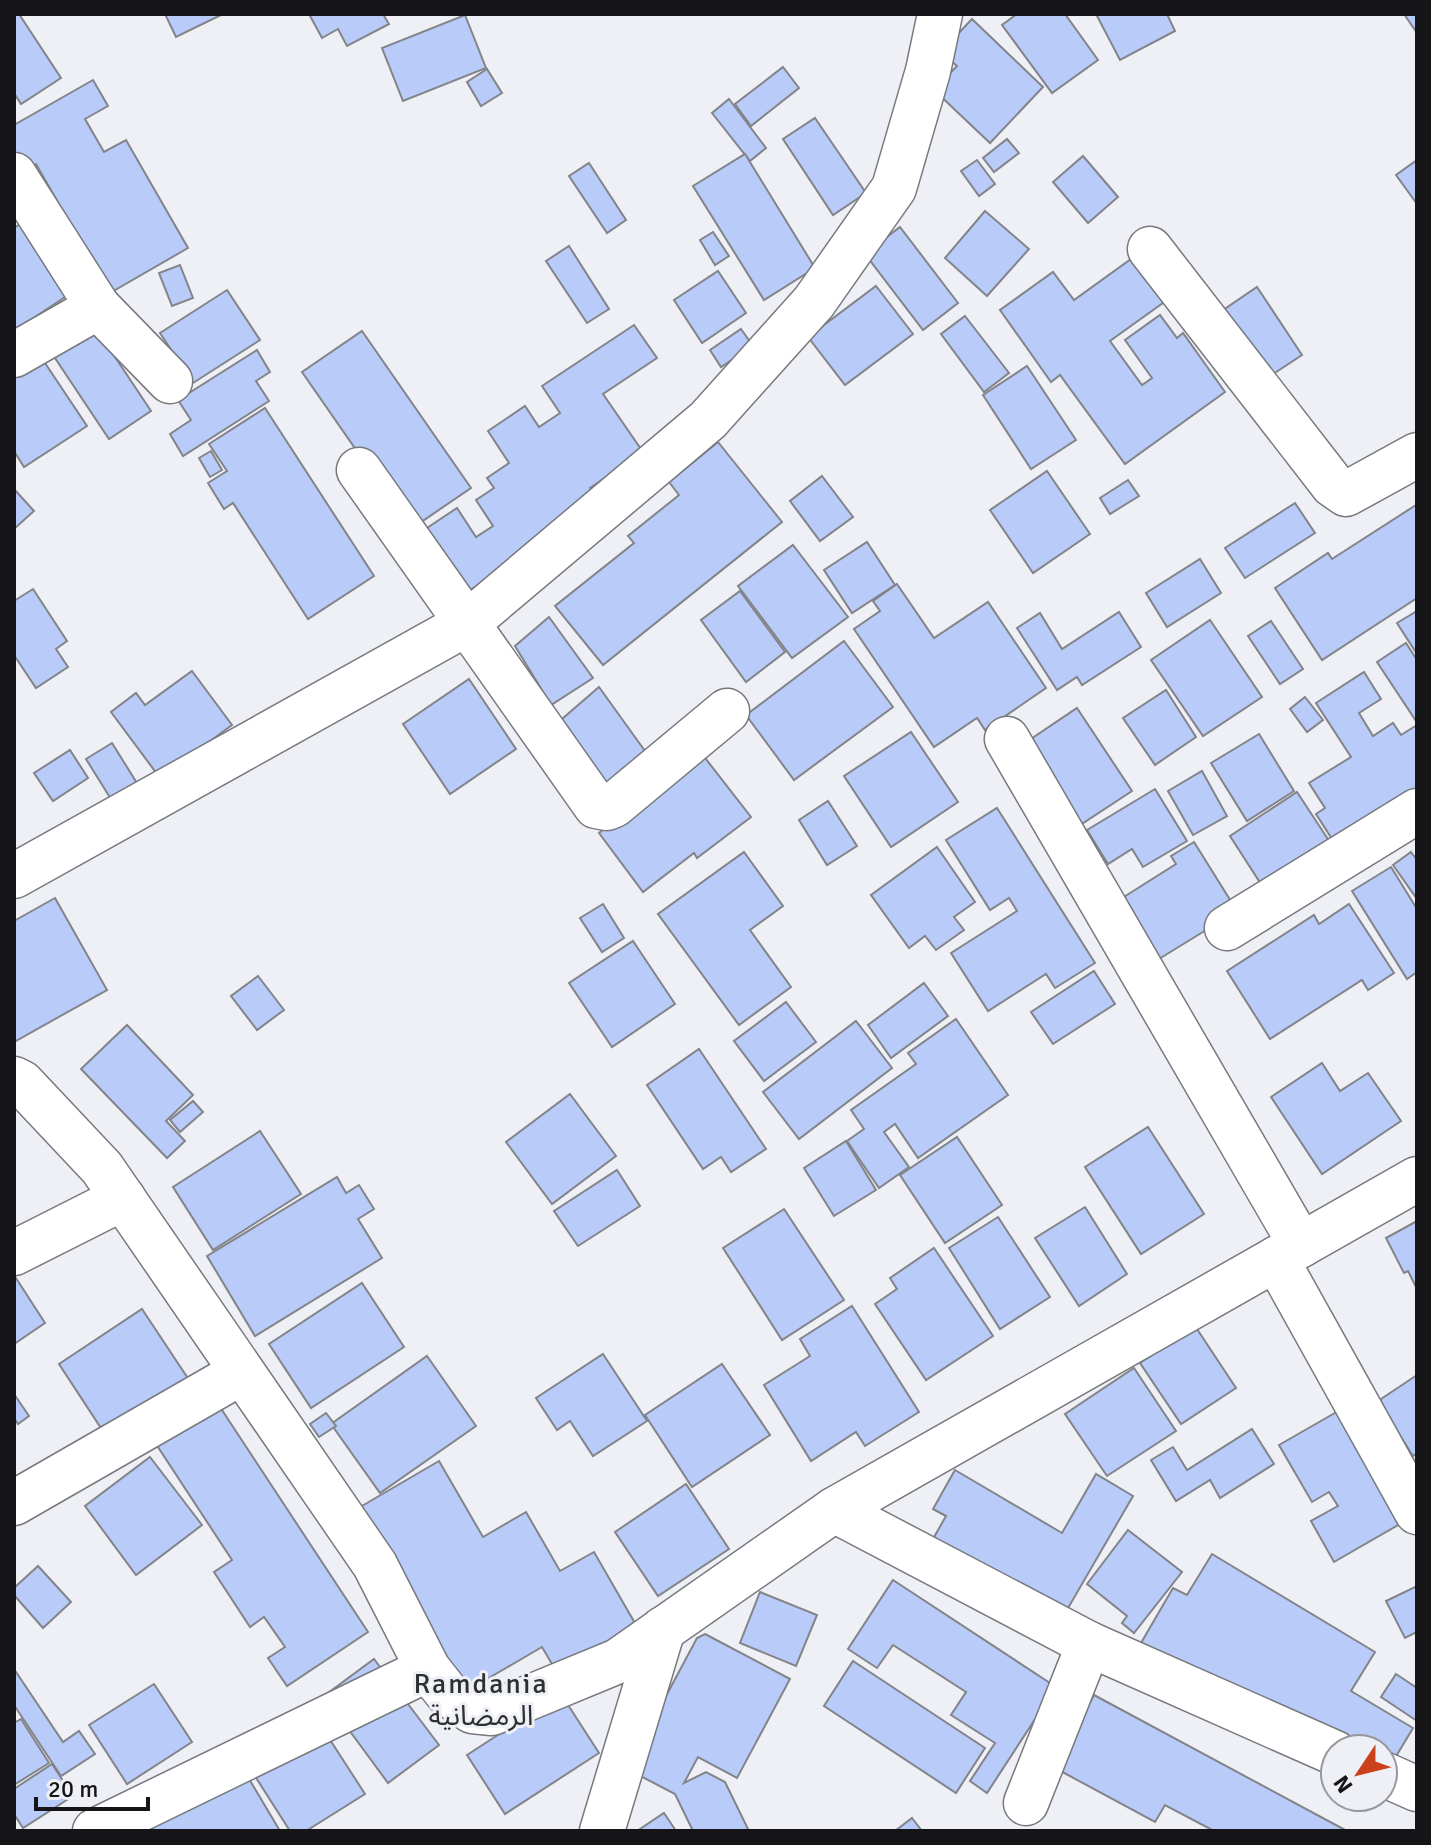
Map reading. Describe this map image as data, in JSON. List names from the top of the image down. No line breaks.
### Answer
{"districts":["Ramdania الرمضانية"],"scale_bar":"20 m","north":"bottom left"}
